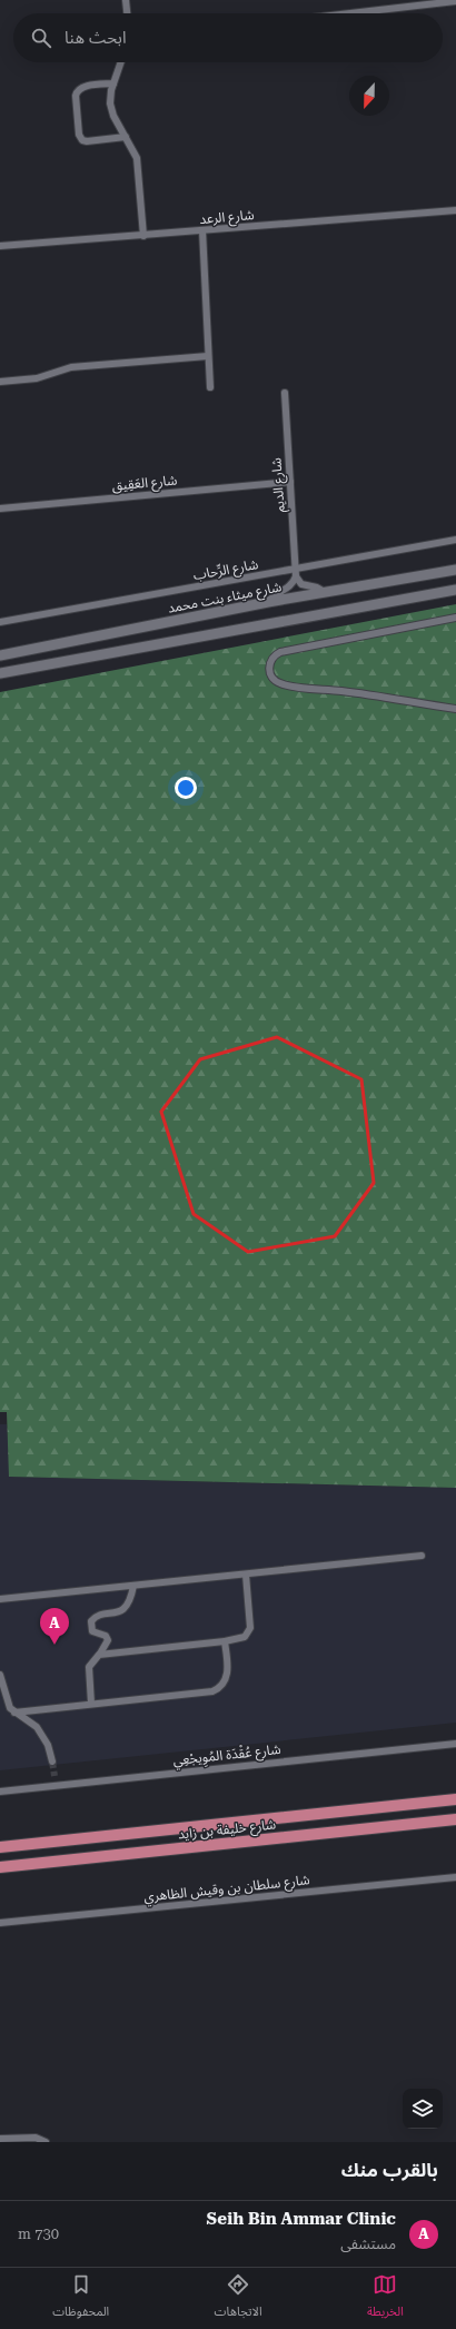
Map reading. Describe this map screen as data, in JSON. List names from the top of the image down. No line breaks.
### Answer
{"streets":{"highway":["شارع خليفة بن زايد"],"main road":["شارع ميثاء بنت محمد"],"street":["شارع الرعد","شارع العَقِيق","شارع الديم","شارع الرِّحاب","شارع عُقْدَة المُوِيجْعِي","شارع سلطان بن وقيش الظاهري"]},"crossings":[["شارع العَقِيق","شارع الديم"],["شارع الديم","شارع الرِّحاب"]],"north":"bottom","page":{"search":"ابحث هنا","pins":"A","heading":"بالقرب منك","list":[{"mark":"A","name":"Seih Bin Ammar Clinic","note":"مستشفى","value":"730 m"}],"nav":["الخريطة","الاتجاهات","المحفوظات"]}}
